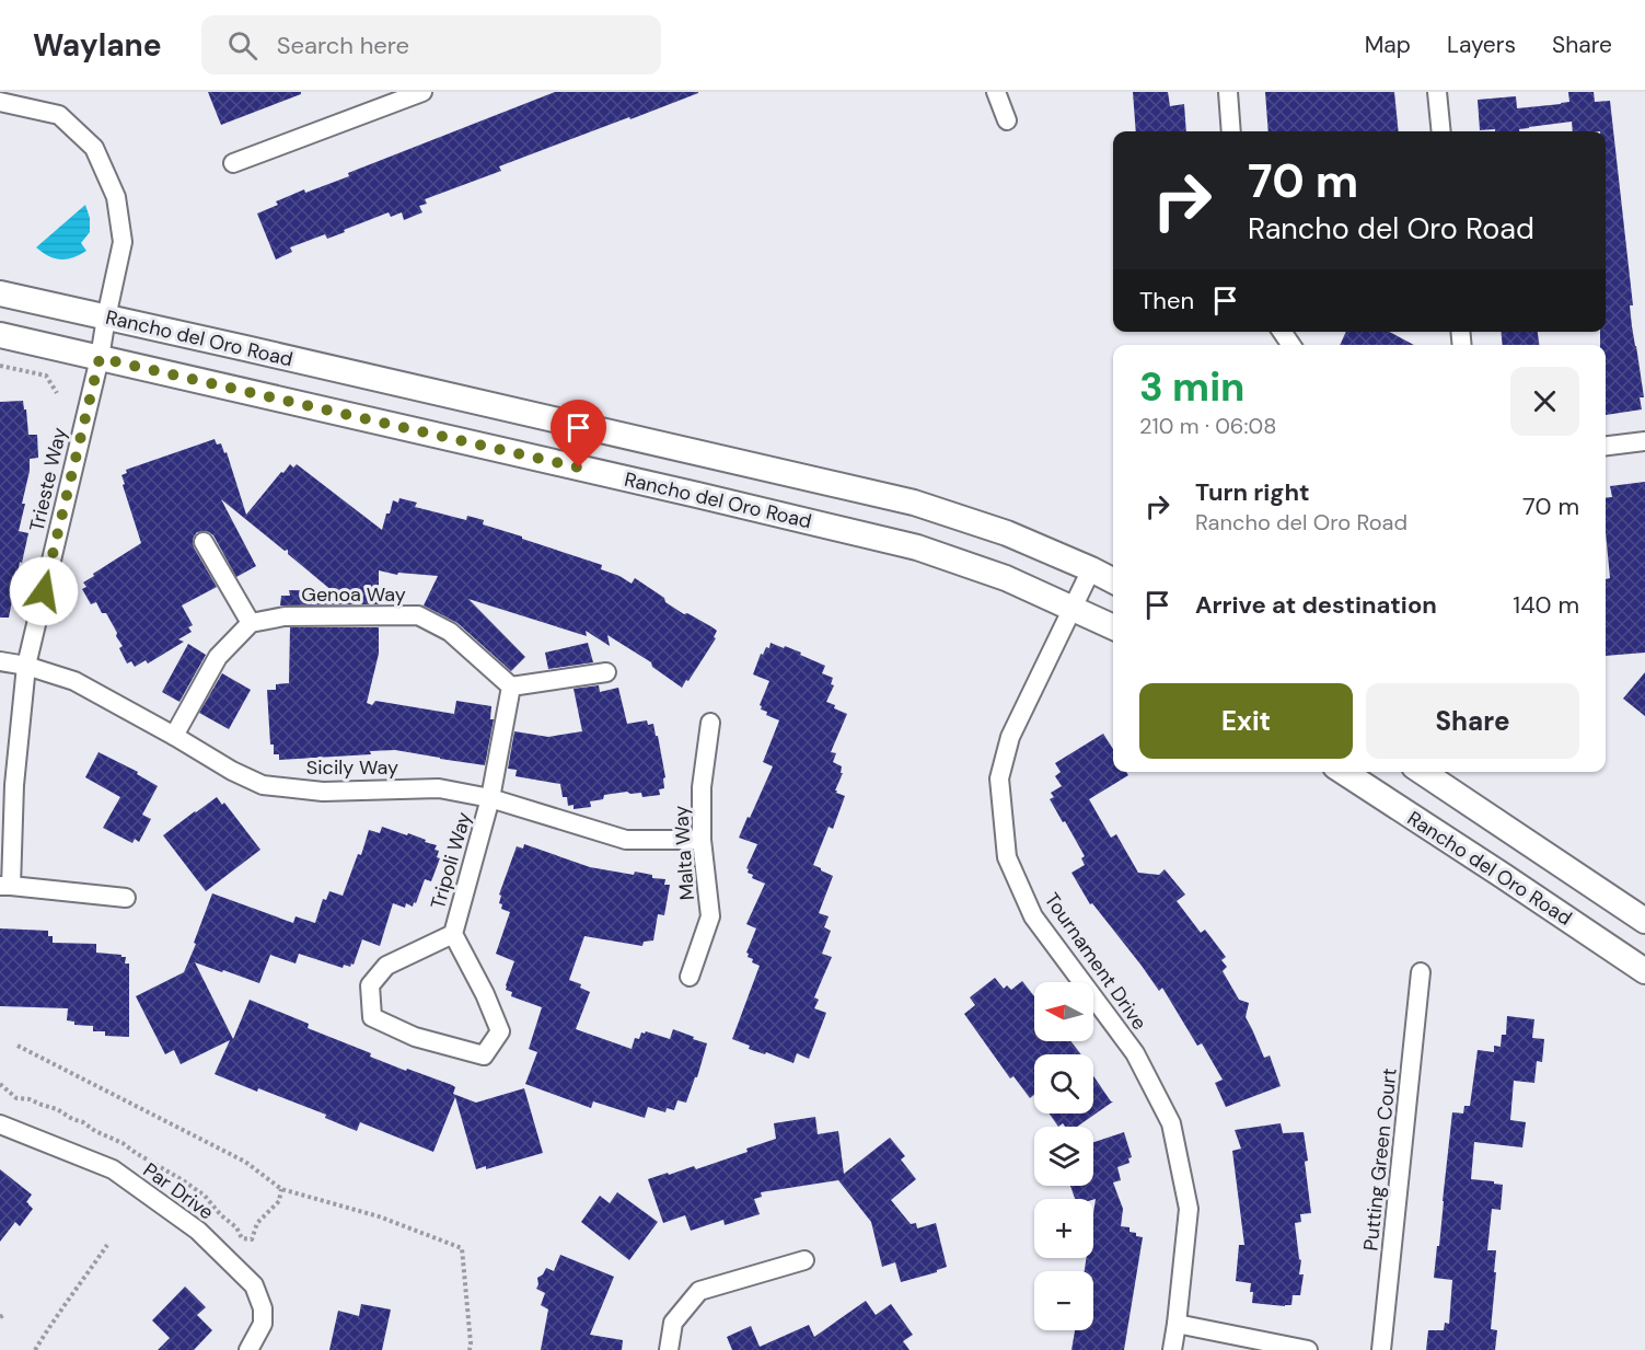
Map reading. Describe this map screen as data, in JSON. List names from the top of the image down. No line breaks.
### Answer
{"streets":{"main road":["Rancho del Oro Road"],"street":["Trieste Way","Genoa Way","Sicily Way","Malta Way","Tripoli Way","Tournament Drive","Putting Green Court","Par Drive"]},"crossings":[["Rancho del Oro Road","Trieste Way"],["Rancho del Oro Road","Tournament Drive"],["Trieste Way","Sicily Way"],["Sicily Way","Malta Way"],["Sicily Way","Tripoli Way"]],"north":"left","page":{"header":"Waylane","search":"Search here","nav":["Map","Layers","Share"],"turn":["70 m","Rancho del Oro Road"],"then":"Then","heading":["3 min","210 m · 06:08"],"list":[{"name":"Turn right","note":"Rancho del Oro Road","value":"70 m"},{"name":"Arrive at destination","value":"140 m"}],"buttons":["Exit","Share"],"map_buttons":["+","−"]}}
